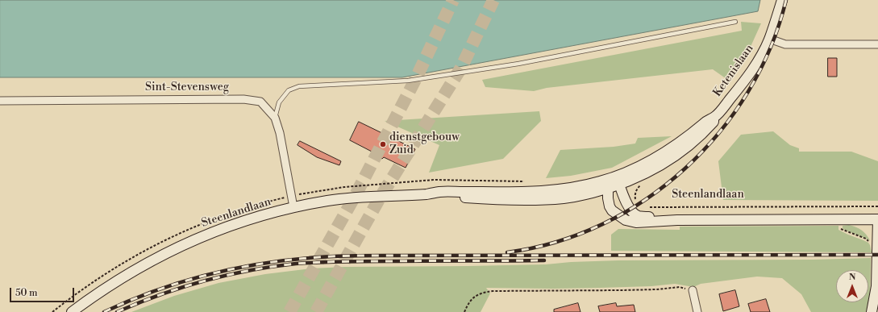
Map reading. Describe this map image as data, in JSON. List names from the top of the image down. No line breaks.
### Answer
{"streets":{"main road":["Ketenislaan","Steenlandlaan"],"street":["Sint-Stevensweg"]},"crossings":[["Ketenislaan","Steenlandlaan"],["Sint-Stevensweg","Steenlandlaan"]],"places":["dienstgebouw Zuid"],"scale_bar":"50 m","north":"top"}
